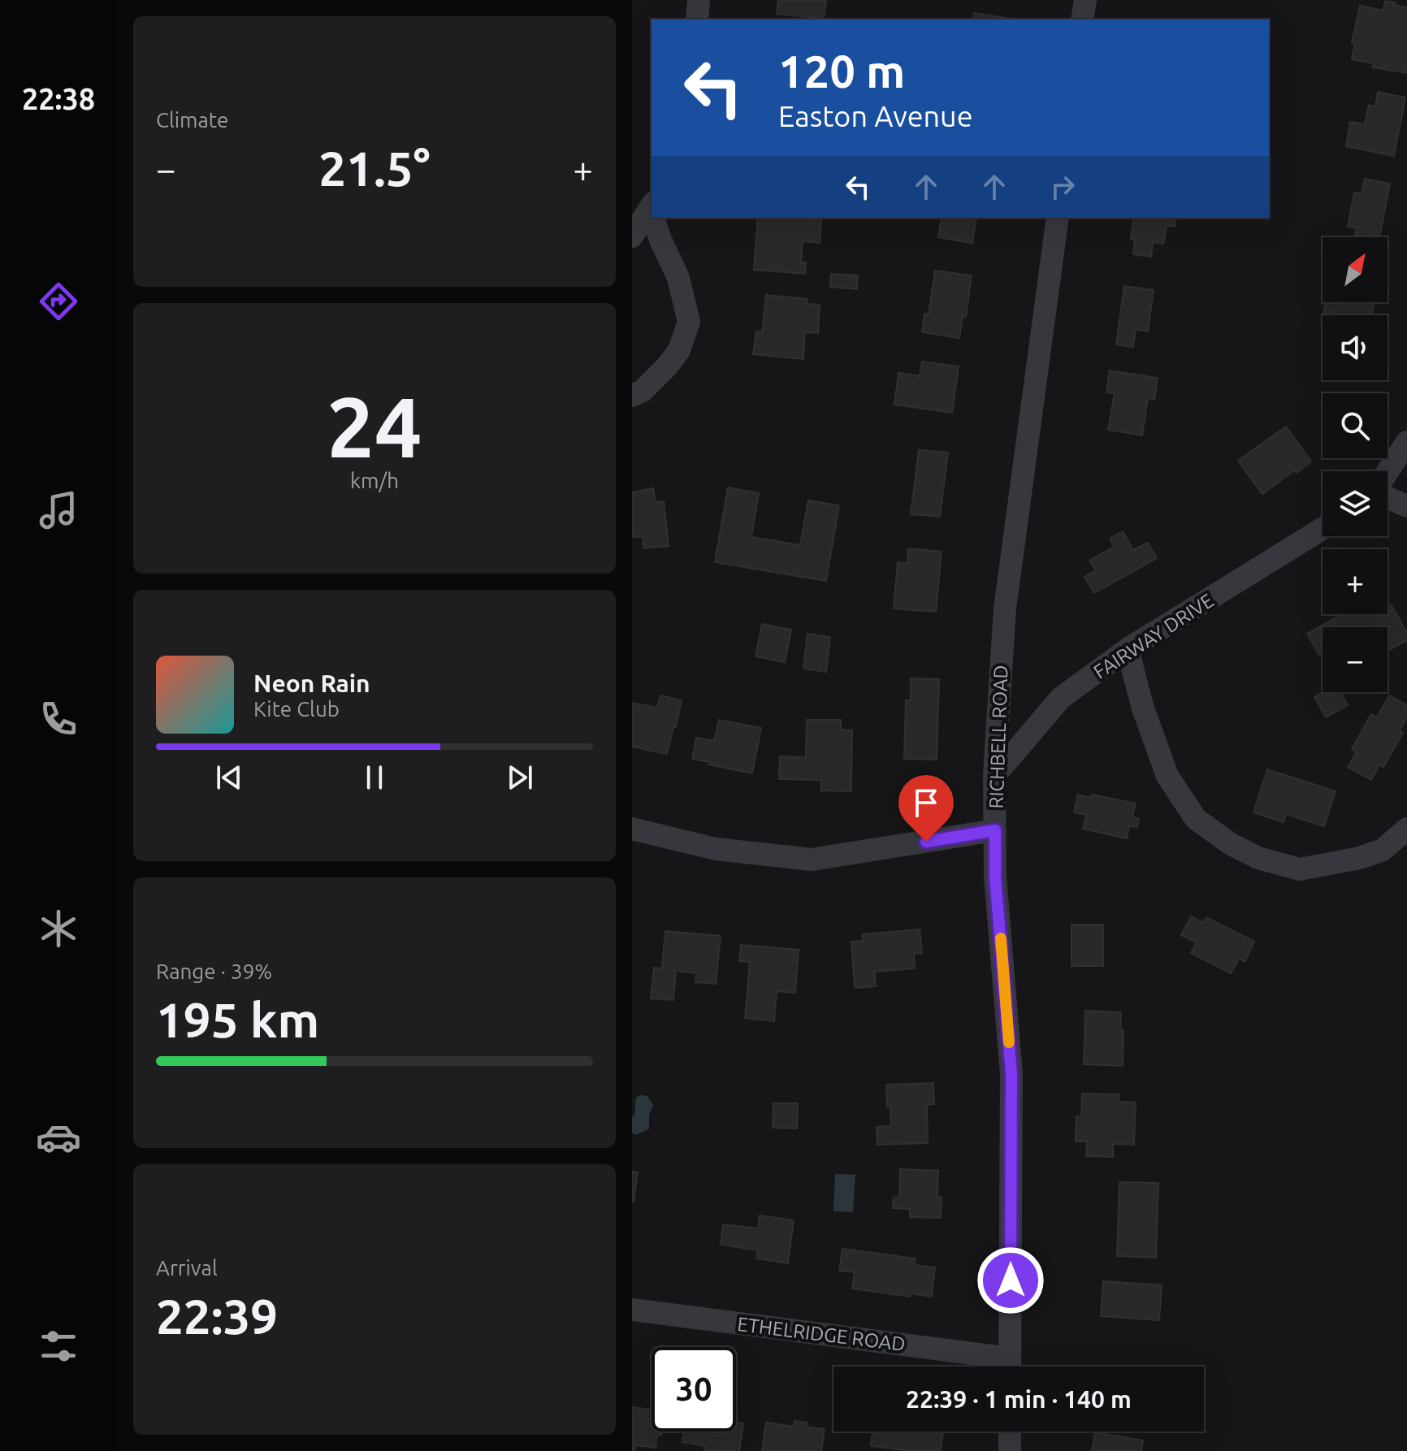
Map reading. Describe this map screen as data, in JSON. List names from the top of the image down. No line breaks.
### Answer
{"streets":{"street":["FAIRWAY DRIVE","RICHBELL ROAD","ETHELRIDGE ROAD"]},"crossings":[["FAIRWAY DRIVE","RICHBELL ROAD"]],"north":"top right","page":{"tabs":"22:38","tile":["Climate",["24","km/h"],["Range · 39%","195 km"],["Arrival","22:39"]],"turn":["120 m","Easton Avenue"],"heat":["−","21.5°","+"],"map_buttons":["+","−"],"song":["Neon Rain","Kite Club"],"limit":"30","trip":"22:39 · 1 min · 140 m"}}
